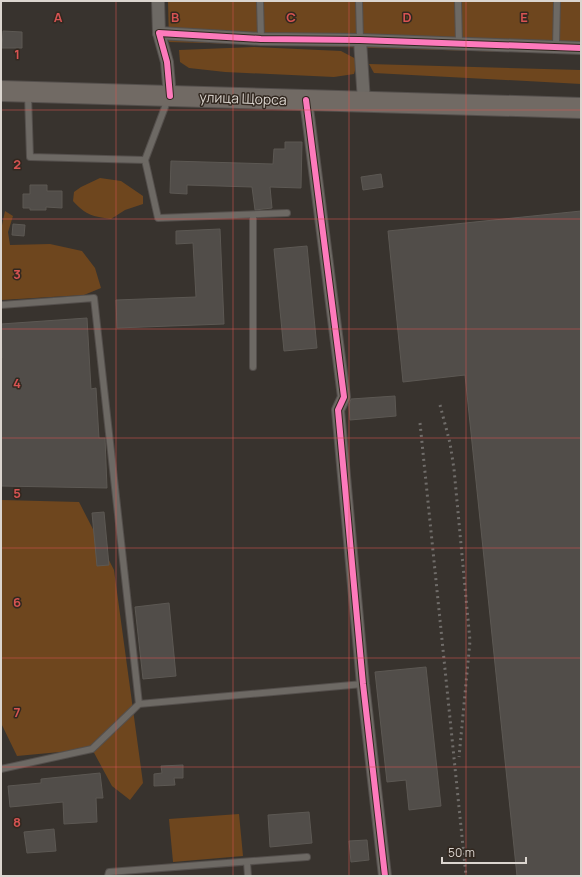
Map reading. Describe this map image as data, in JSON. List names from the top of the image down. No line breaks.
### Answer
{"streets":{"main road":["улица Щорса"]},"scale_bar":"50 m","grid":{"columns":["A","B","C","D","E"],"rows":["1","2","3","4","5","6","7","8"]}}
